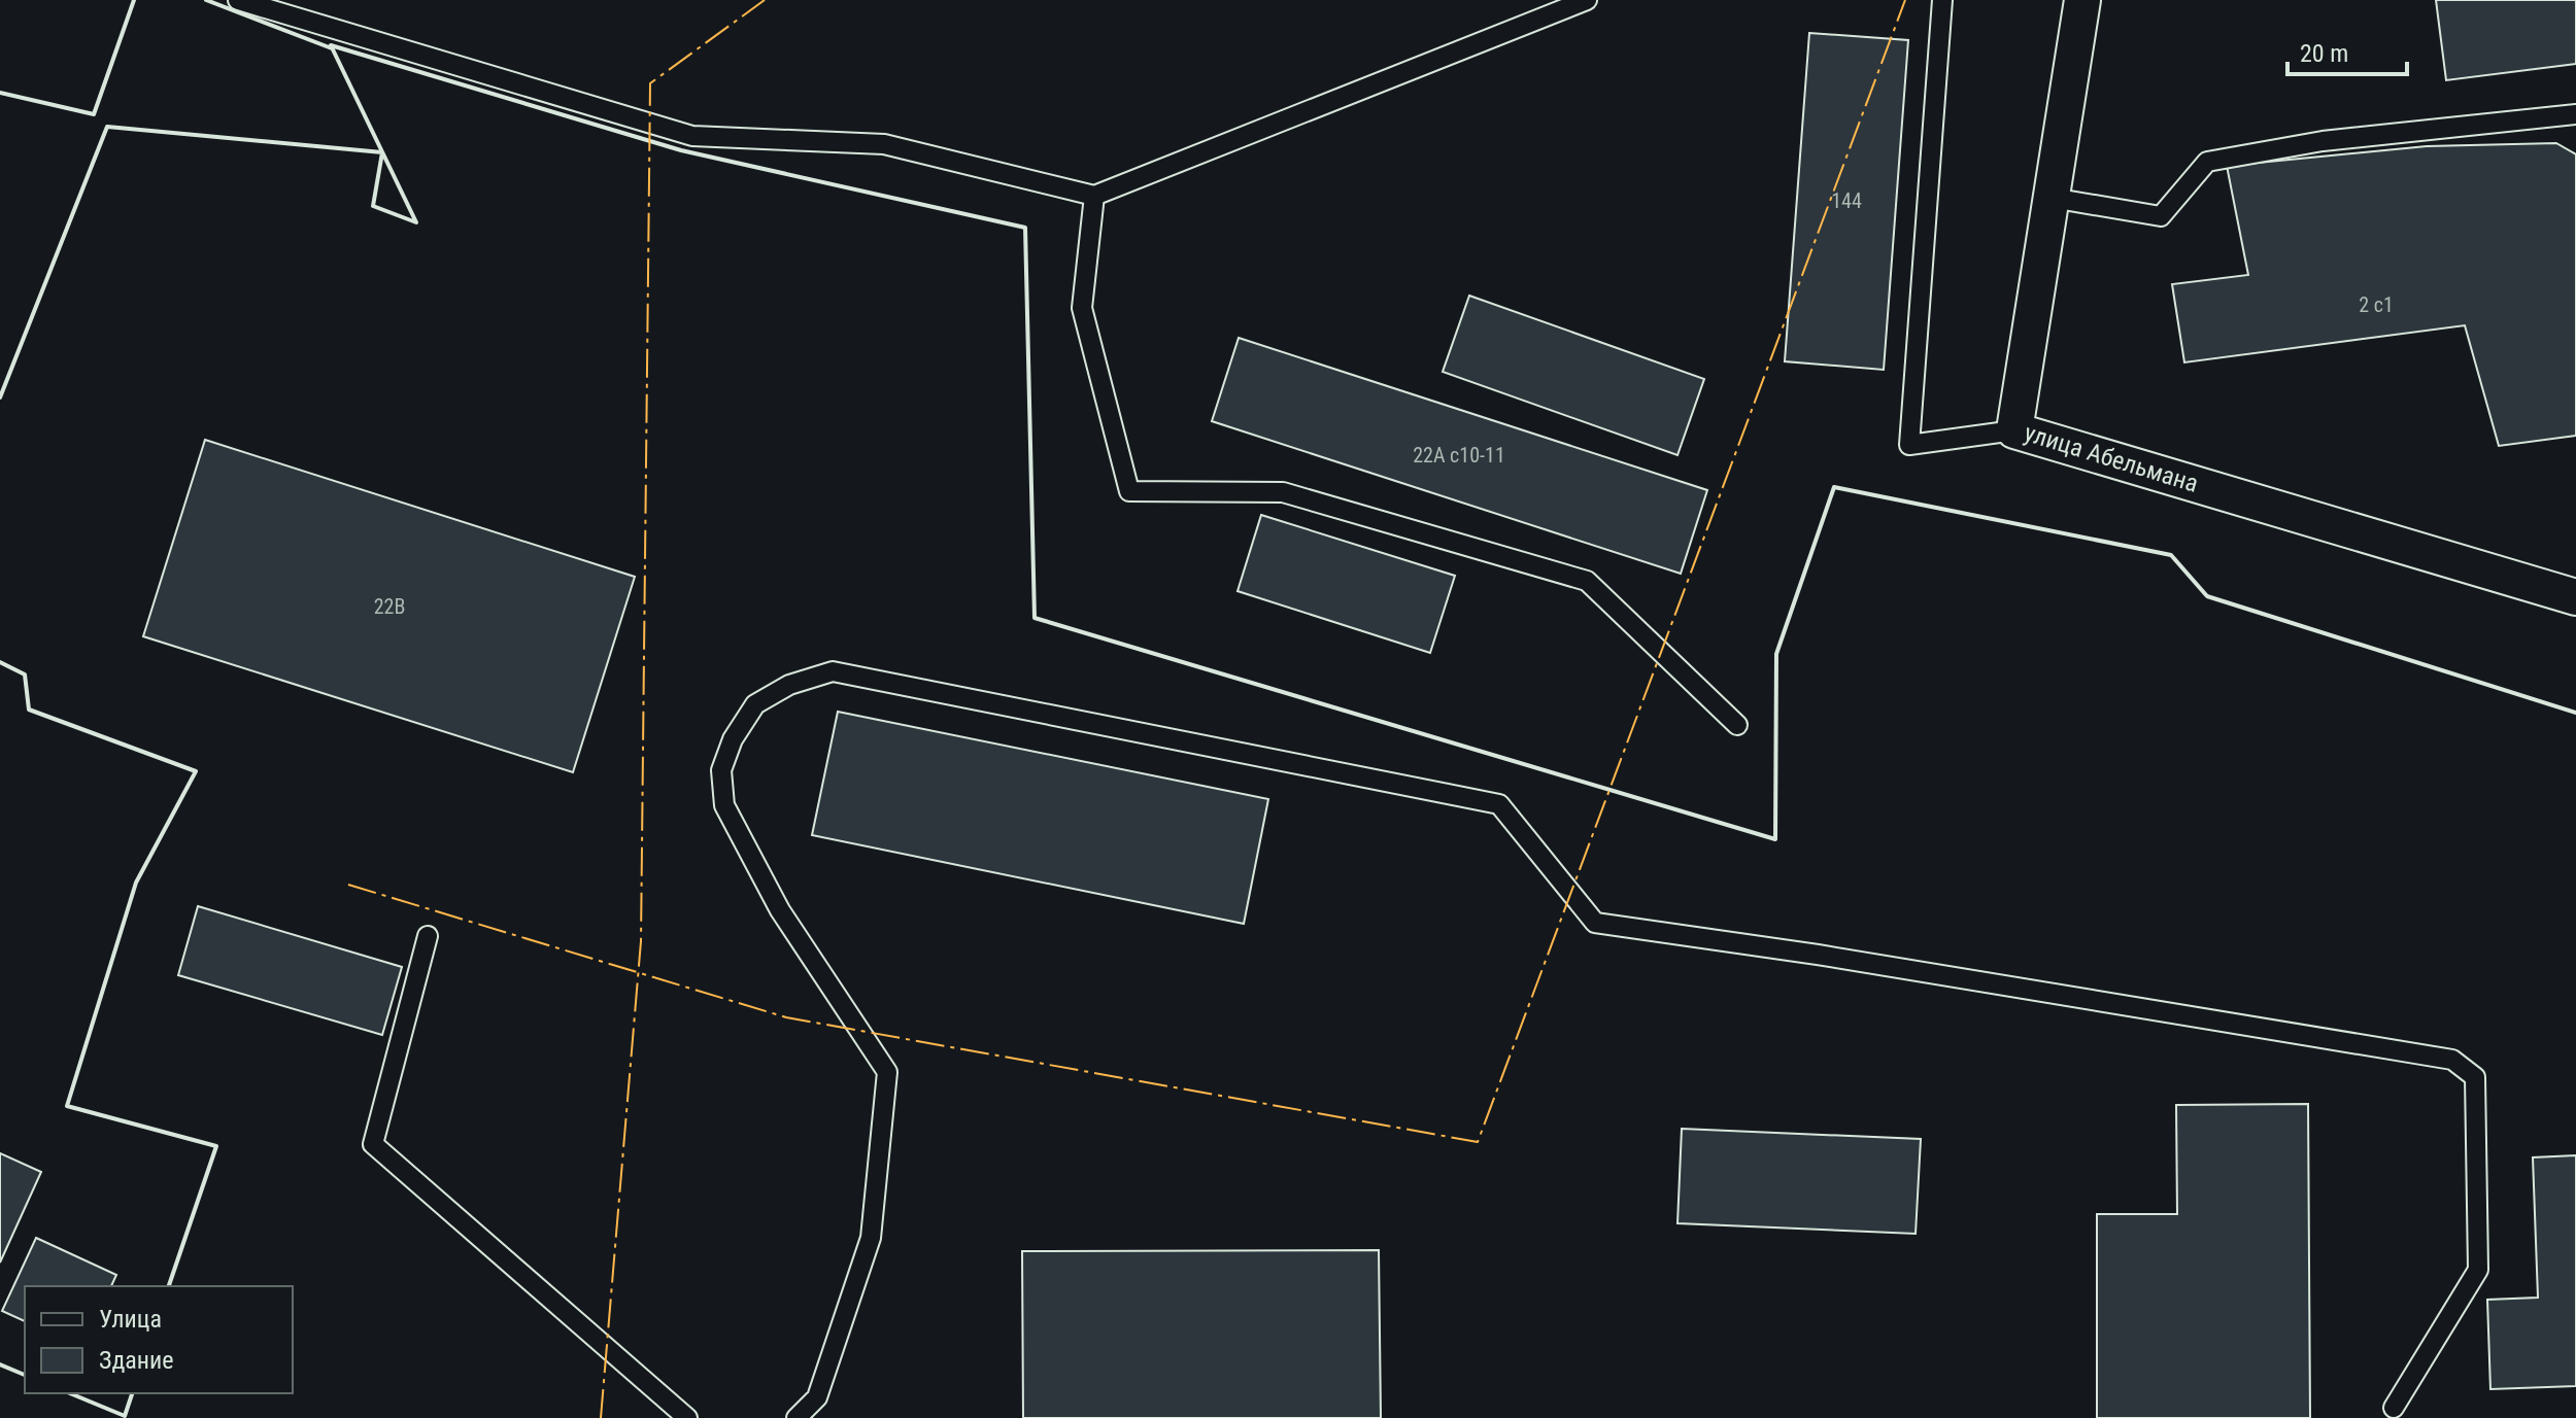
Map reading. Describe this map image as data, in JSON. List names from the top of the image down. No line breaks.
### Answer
{"streets":{"street":["улица Абельмана"]},"house_numbers":["144","2 с1","22А с10-11","22В"],"legend":["Улица","Здание"],"scale_bar":"20 m"}
